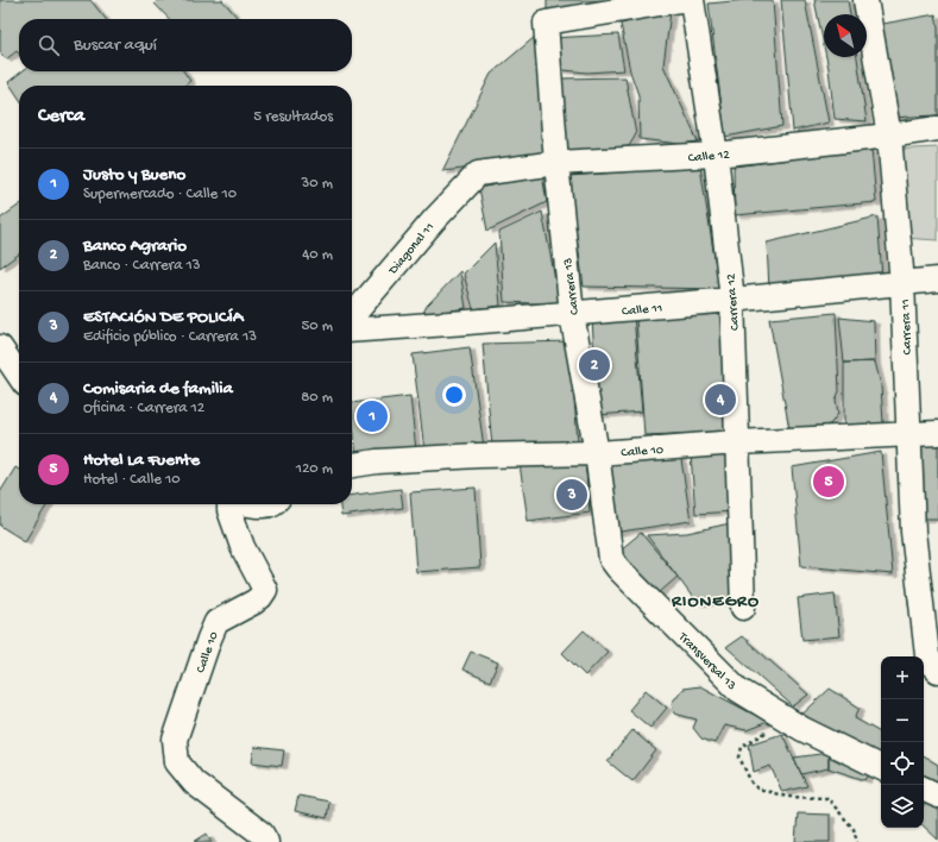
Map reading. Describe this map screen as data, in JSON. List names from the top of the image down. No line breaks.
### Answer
{"streets":{"street":["Calle 12","Diagonal 11","Carrera 13","Carrera 12","Calle 11","Carrera 11","Calle 10","Transversal 13"]},"crossings":[["Calle 12","Diagonal 11"],["Calle 12","Carrera 13"],["Calle 12","Carrera 12"],["Calle 12","Carrera 11"],["Carrera 13","Calle 11"],["Carrera 13","Calle 10"],["Carrera 13","Transversal 13"],["Carrera 12","Calle 11"],["Carrera 12","Calle 10"],["Calle 11","Carrera 11"],["Carrera 11","Calle 10"]],"districts":["RIONEGRO"],"north":"top left","page":{"search":"Buscar aquí","heading":["Cerca","5 resultados"],"list":[{"mark":"1","name":"Justo y Bueno","note":"Supermercado · Calle 10","value":"30 m"},{"mark":"2","name":"Banco Agrario","note":"Banco · Carrera 13","value":"40 m"},{"mark":"3","name":"ESTACIÓN DE POLICÍA","note":"Edificio público · Carrera 13","value":"50 m"},{"mark":"4","name":"Comisaria de familia","note":"Oficina · Carrera 12","value":"80 m"},{"mark":"5","name":"Hotel La Fuente","note":"Hotel · Calle 10","value":"120 m"}],"pins":["2","4","1","5","3"],"map_buttons":["+","−"]}}
